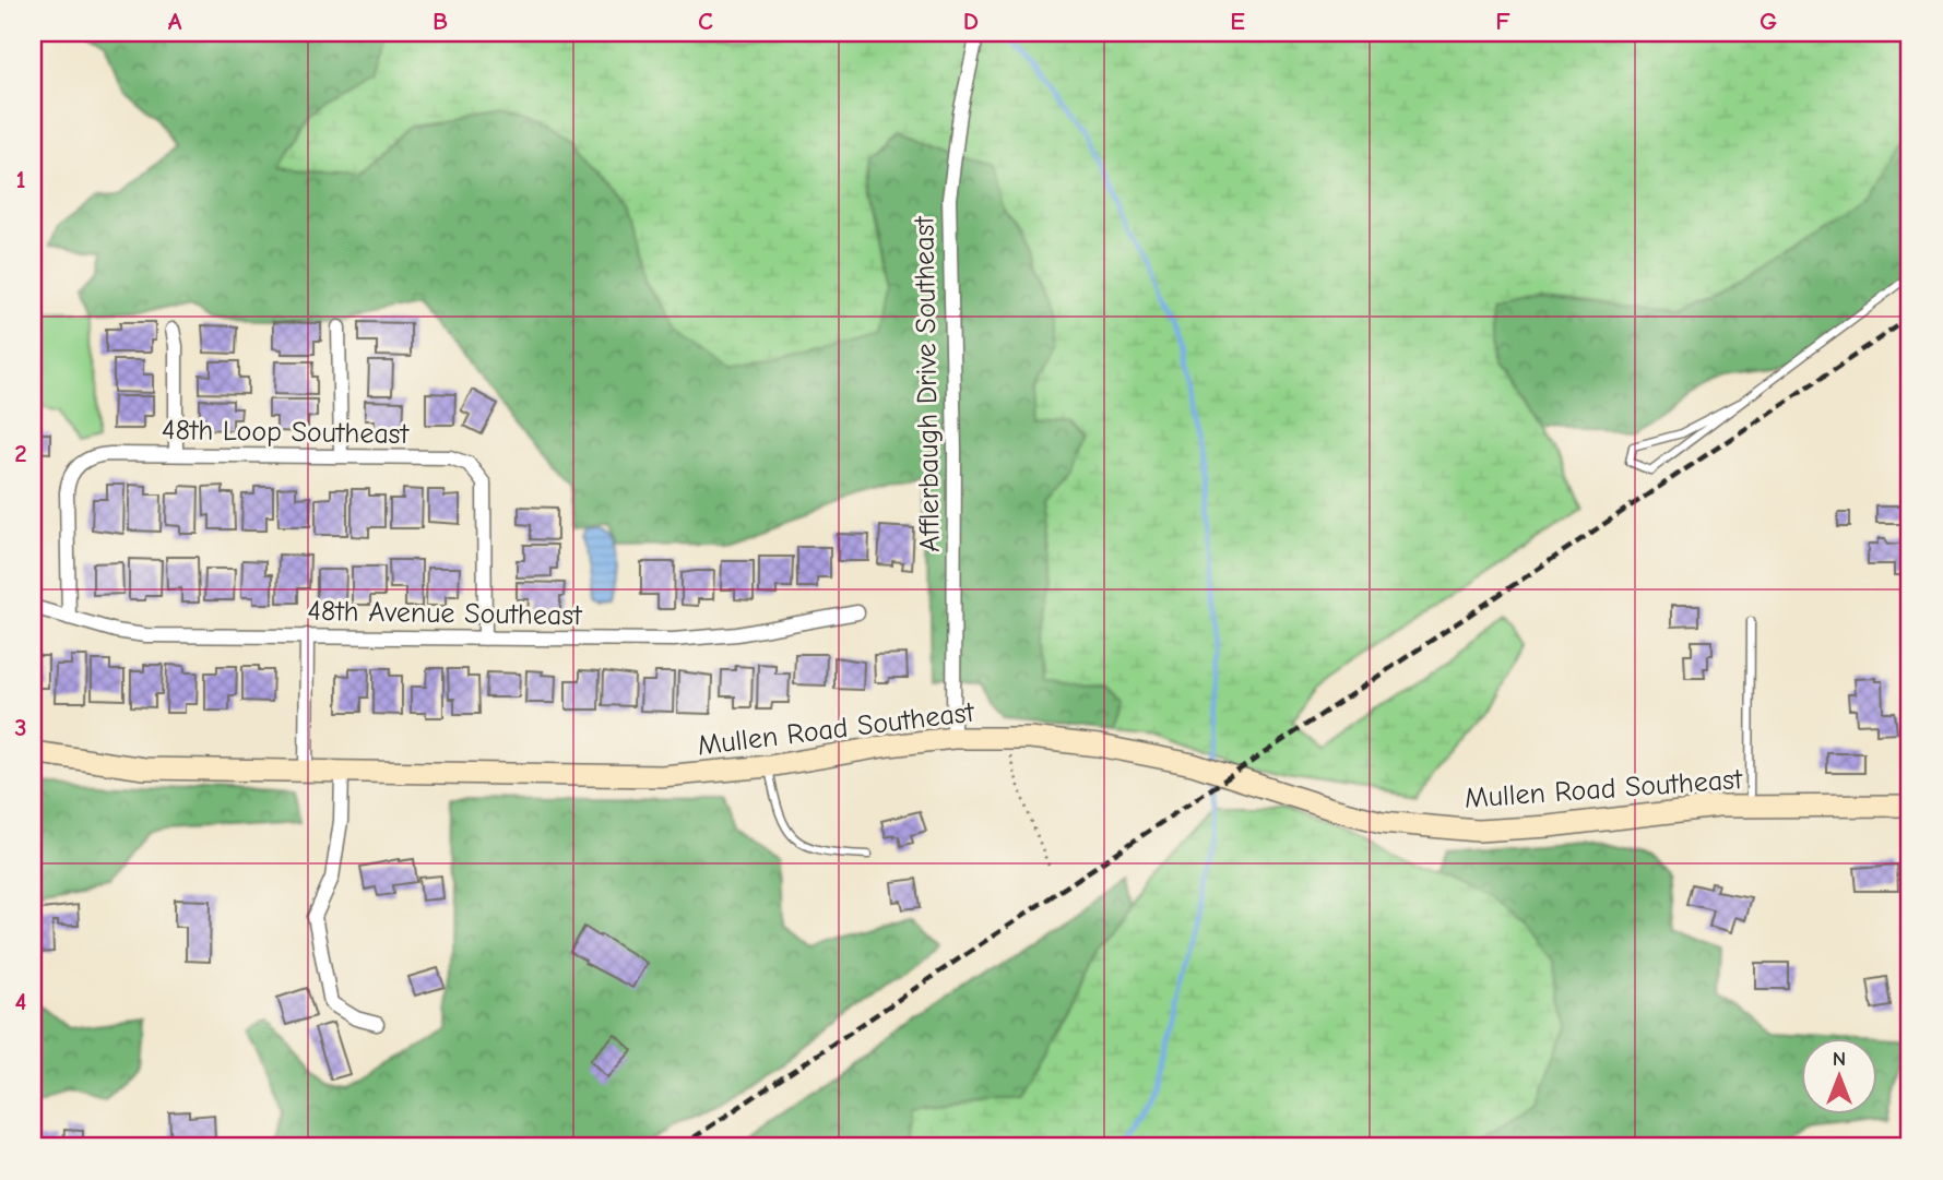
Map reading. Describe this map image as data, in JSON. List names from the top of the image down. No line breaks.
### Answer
{"streets":{"street":["Afflerbaugh Drive Southeast","48th Loop Southeast","48th Avenue Southeast","Mullen Road Southeast"]},"crossings":[["Afflerbaugh Drive Southeast","Mullen Road Southeast"],["48th Loop Southeast","48th Avenue Southeast"]],"north":"top","grid":{"columns":["A","B","C","D","E","F","G"],"rows":["1","2","3","4"]}}
